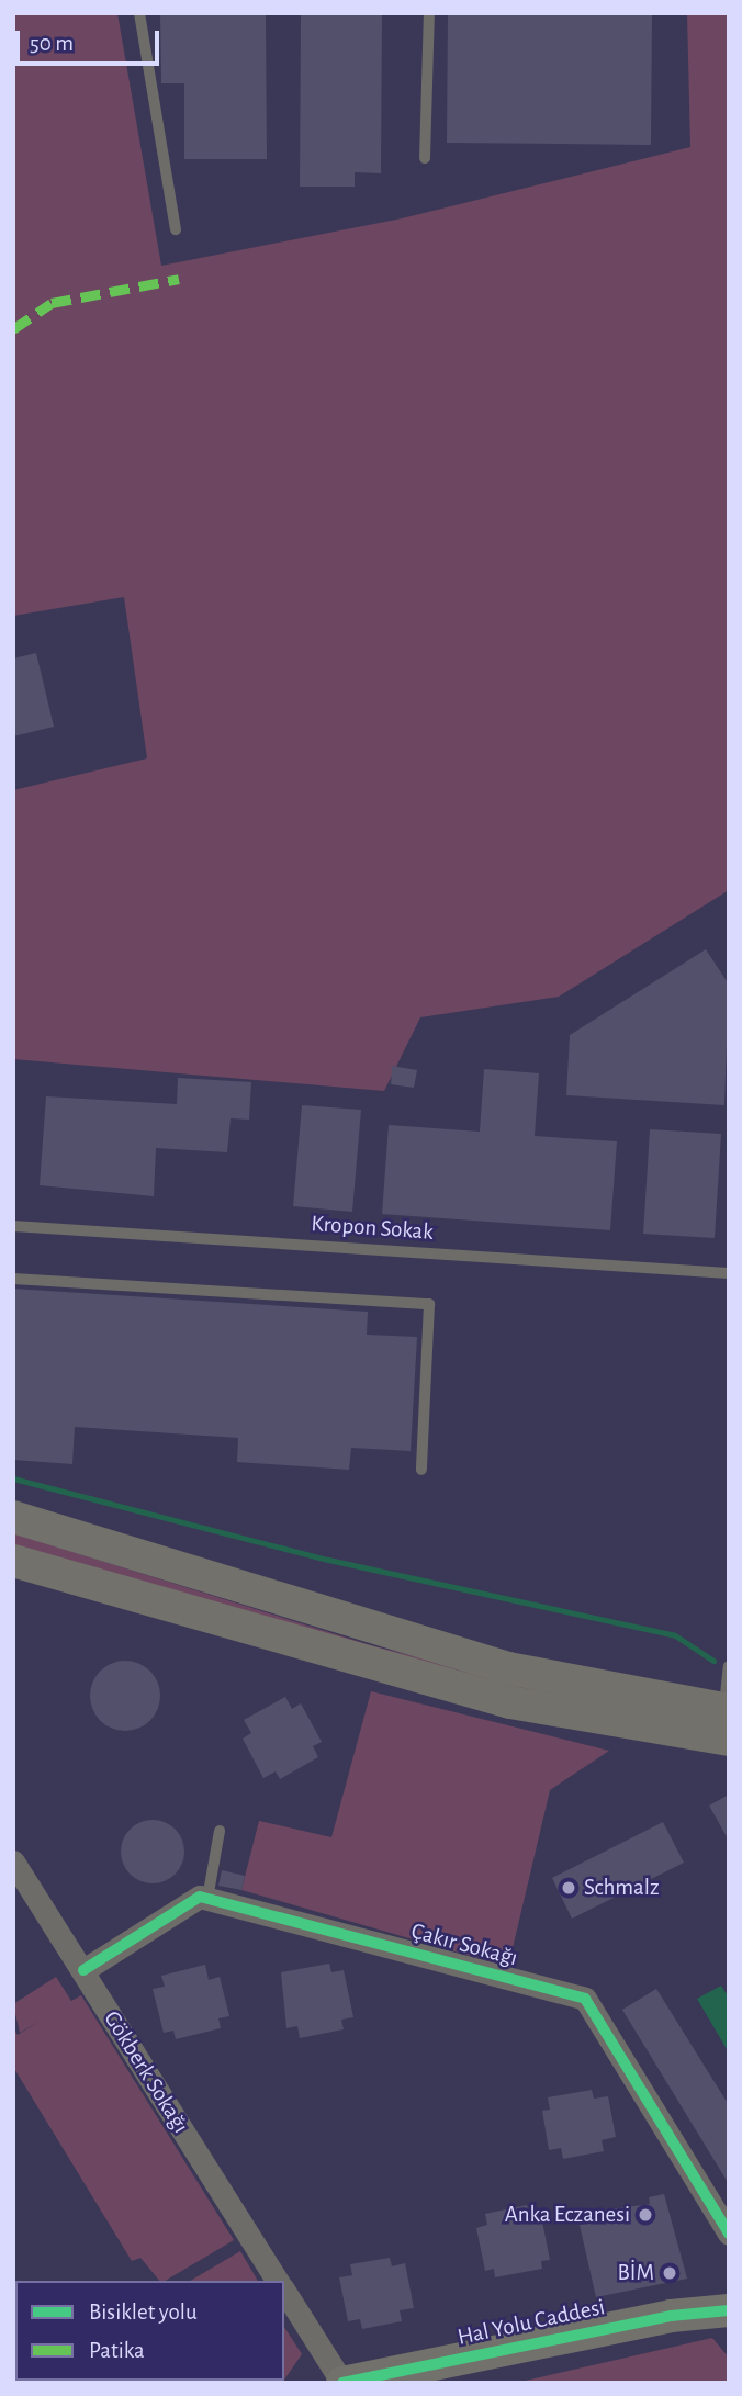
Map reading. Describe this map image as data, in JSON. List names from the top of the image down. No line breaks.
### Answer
{"streets":{"main road":["Hal Yolu Caddesi"],"street":["Çakır Sokağı","Gökberk Sokağı"],"lane":["Kropon Sokak"]},"places":["Schmalz","Anka Eczanesi","BİM"],"legend":["Bisiklet yolu","Patika"],"scale_bar":"50 m"}
